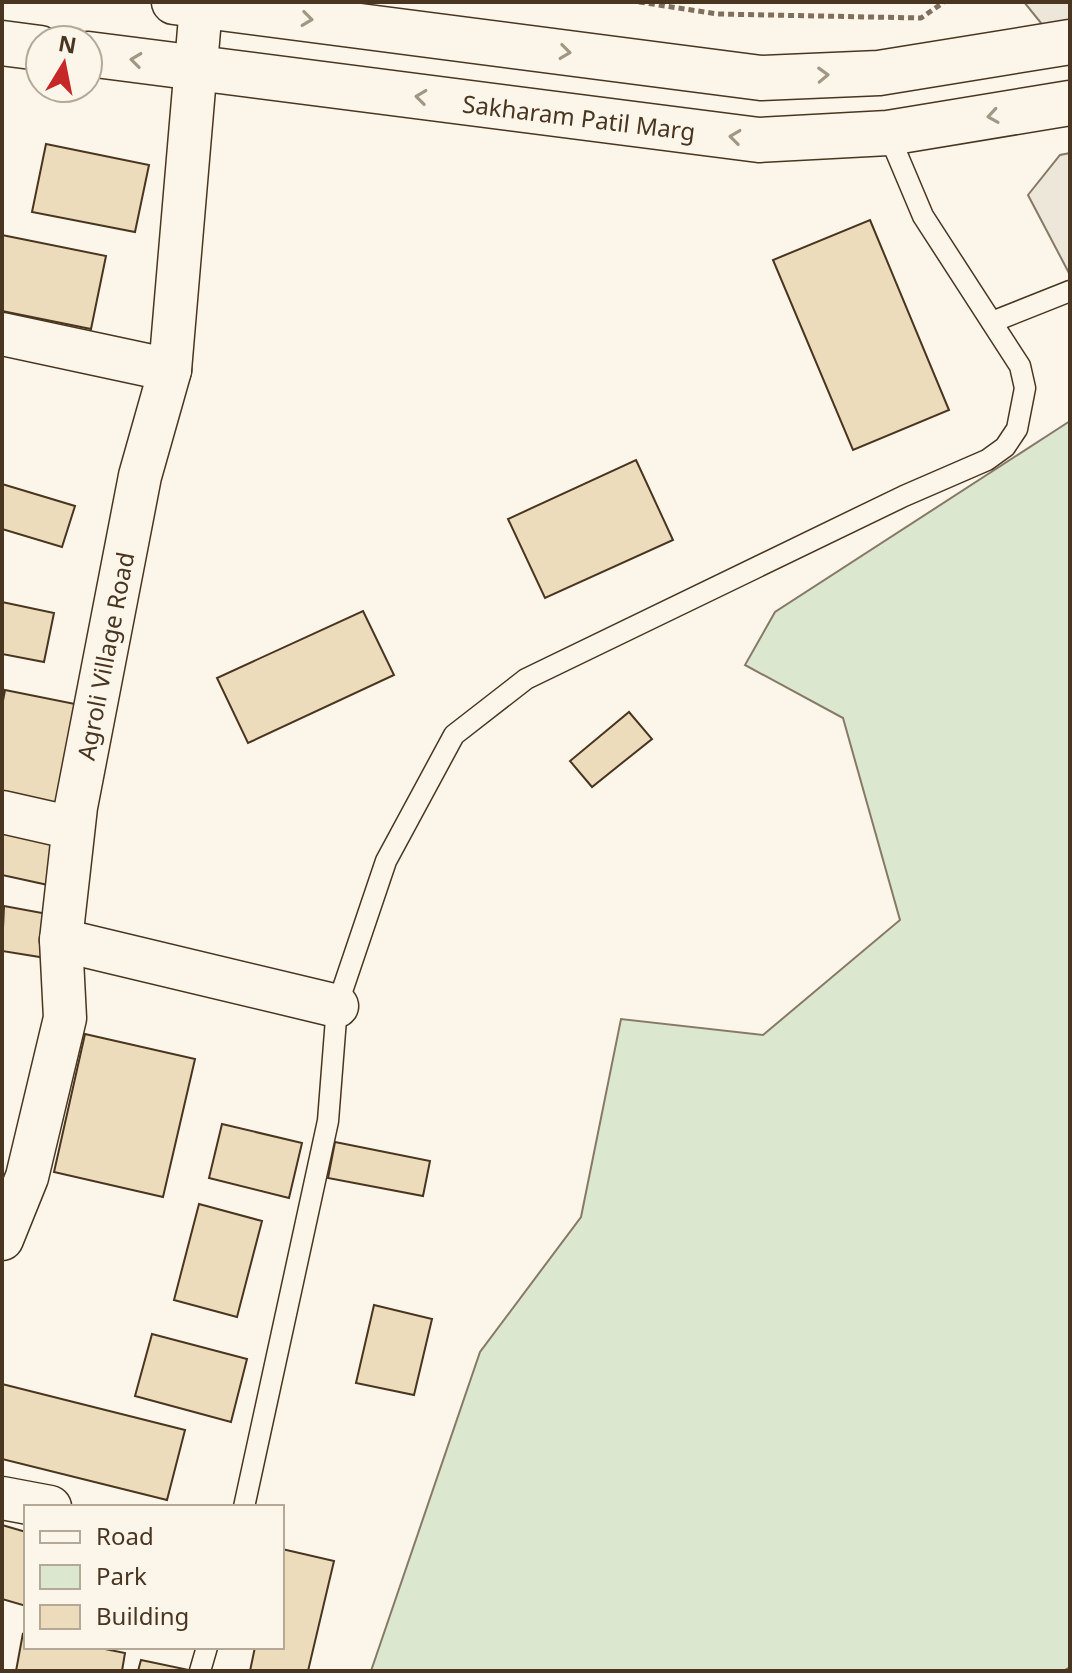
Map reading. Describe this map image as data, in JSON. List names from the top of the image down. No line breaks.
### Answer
{"streets":{"main road":["Sakharam Patil Marg"],"street":["Agroli Village Road"]},"crossings":[["Sakharam Patil Marg","Agroli Village Road"]],"legend":["Road","Park","Building"],"north":"top"}
